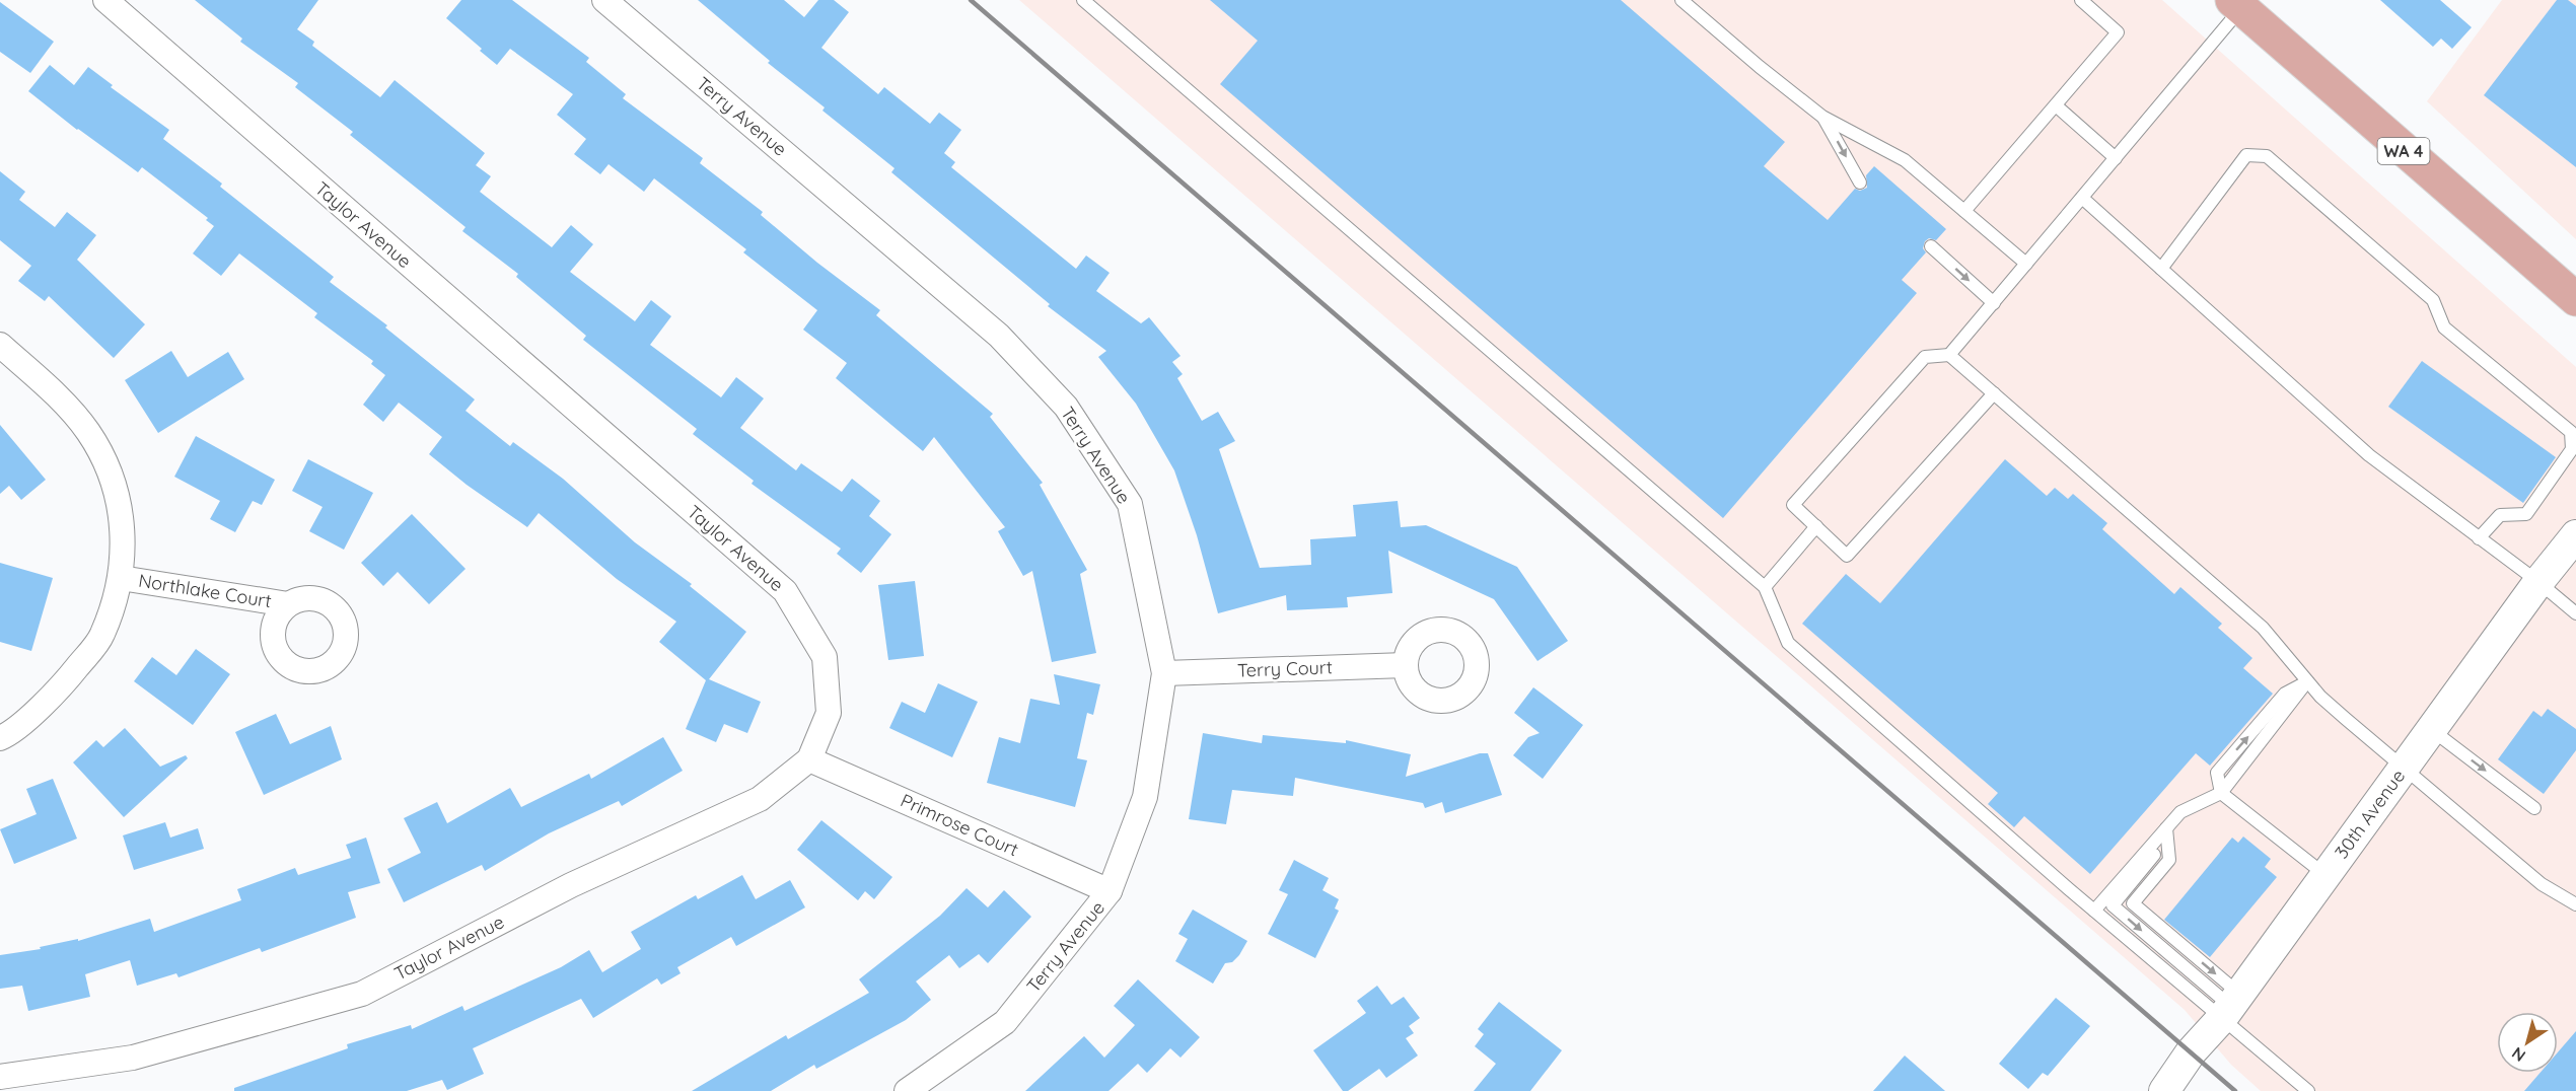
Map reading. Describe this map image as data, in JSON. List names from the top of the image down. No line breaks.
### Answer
{"streets":{"main road":["WA 4"],"street":["Terry Avenue","Taylor Avenue","Northlake Court","Terry Court","30th Avenue","Primrose Court"]},"crossings":[["Terry Avenue","Terry Court"],["Terry Avenue","Primrose Court"],["Taylor Avenue","Primrose Court"]],"north":"bottom left"}
